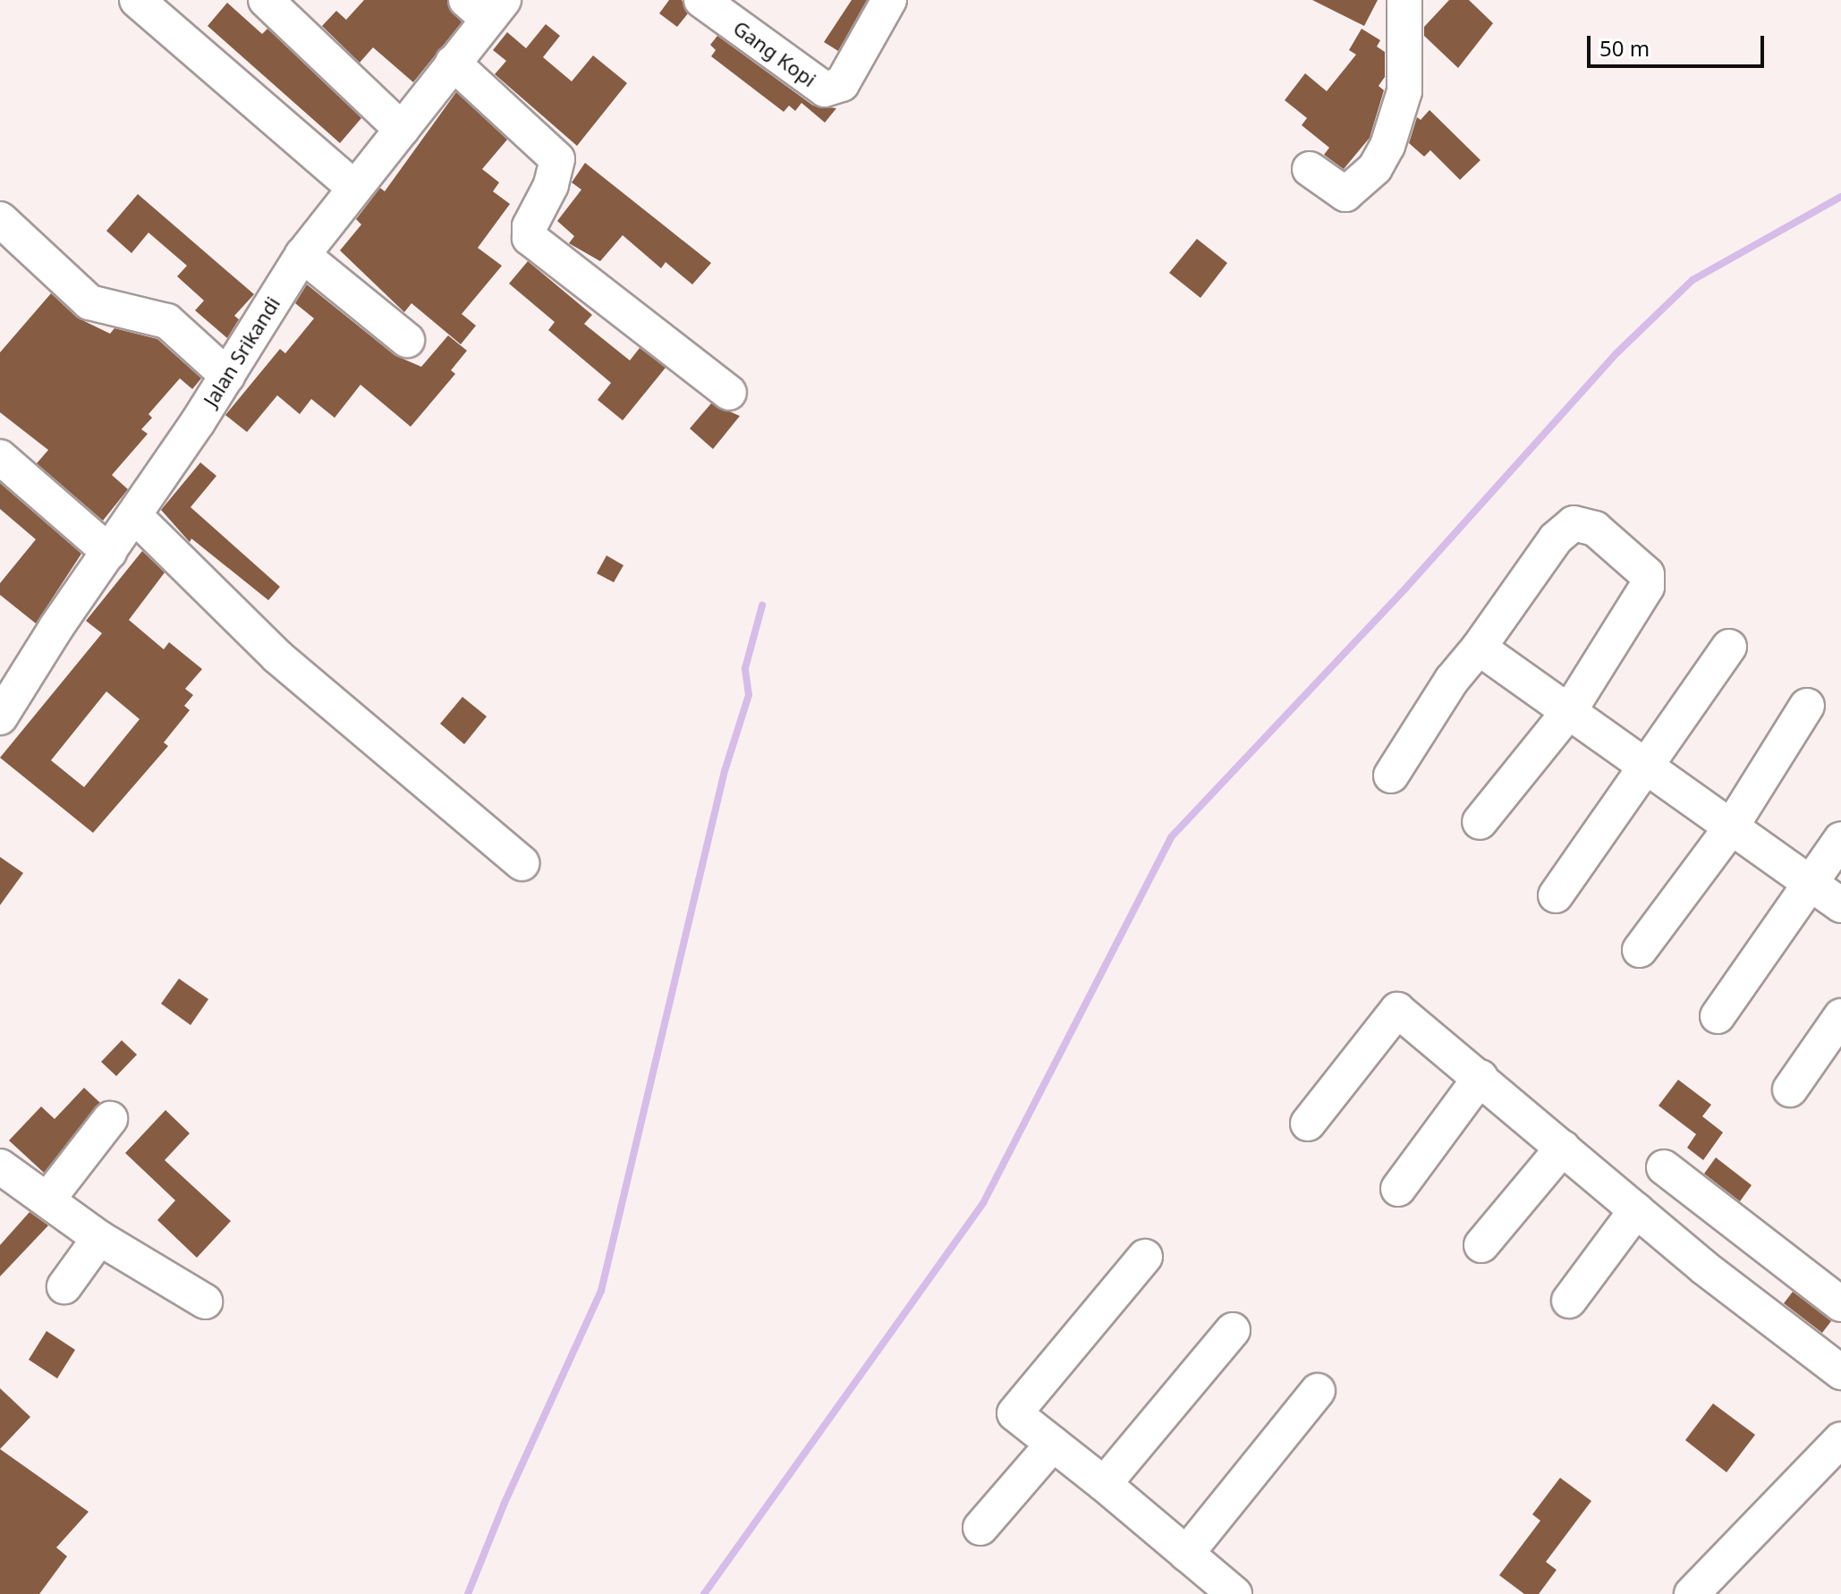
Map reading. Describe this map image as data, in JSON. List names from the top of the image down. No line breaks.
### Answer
{"streets":{"street":["Gang Kopi","Jalan Srikandi"]},"scale_bar":"50 m"}
